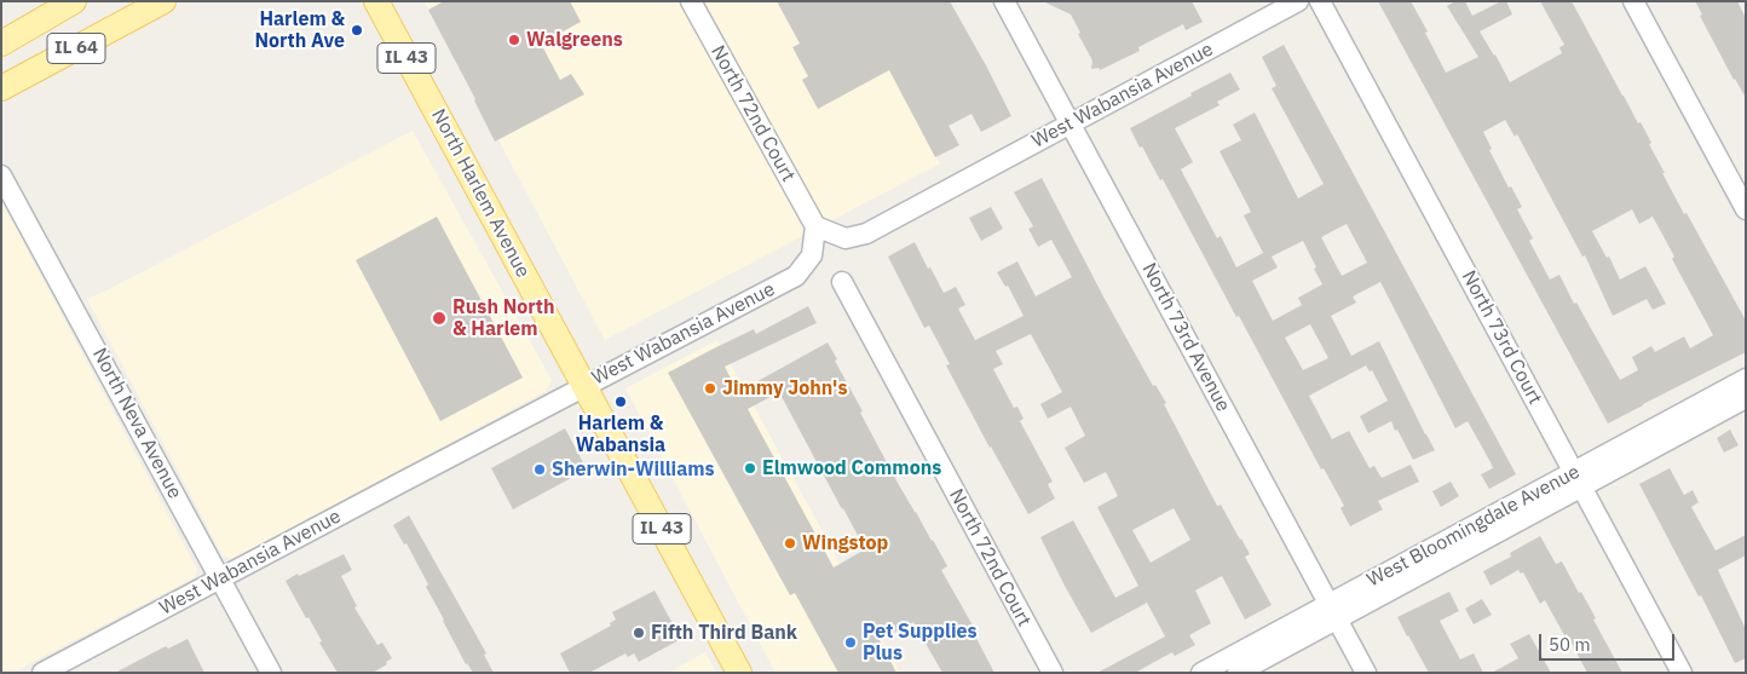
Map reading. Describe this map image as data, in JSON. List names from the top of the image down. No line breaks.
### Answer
{"streets":{"main road":["IL 64","IL 43","North Harlem Avenue"],"street":["West Wabansia Avenue","North 72nd Court","North 73rd Avenue","North 73rd Court","North Neva Avenue","West Bloomingdale Avenue"]},"crossings":[["West Wabansia Avenue","North 72nd Court"],["West Wabansia Avenue","North Harlem Avenue"],["West Wabansia Avenue","North 73rd Avenue"],["West Wabansia Avenue","North Neva Avenue"],["North 73rd Avenue","West Bloomingdale Avenue"],["North 73rd Court","West Bloomingdale Avenue"]],"places":["Harlem & North Ave","Walgreens","Rush North & Harlem","Jimmy John's","Harlem & Wabansia","Elmwood Commons","Sherwin-Williams","Wingstop","Fifth Third Bank","Pet Supplies Plus"],"scale_bar":"50 m"}
